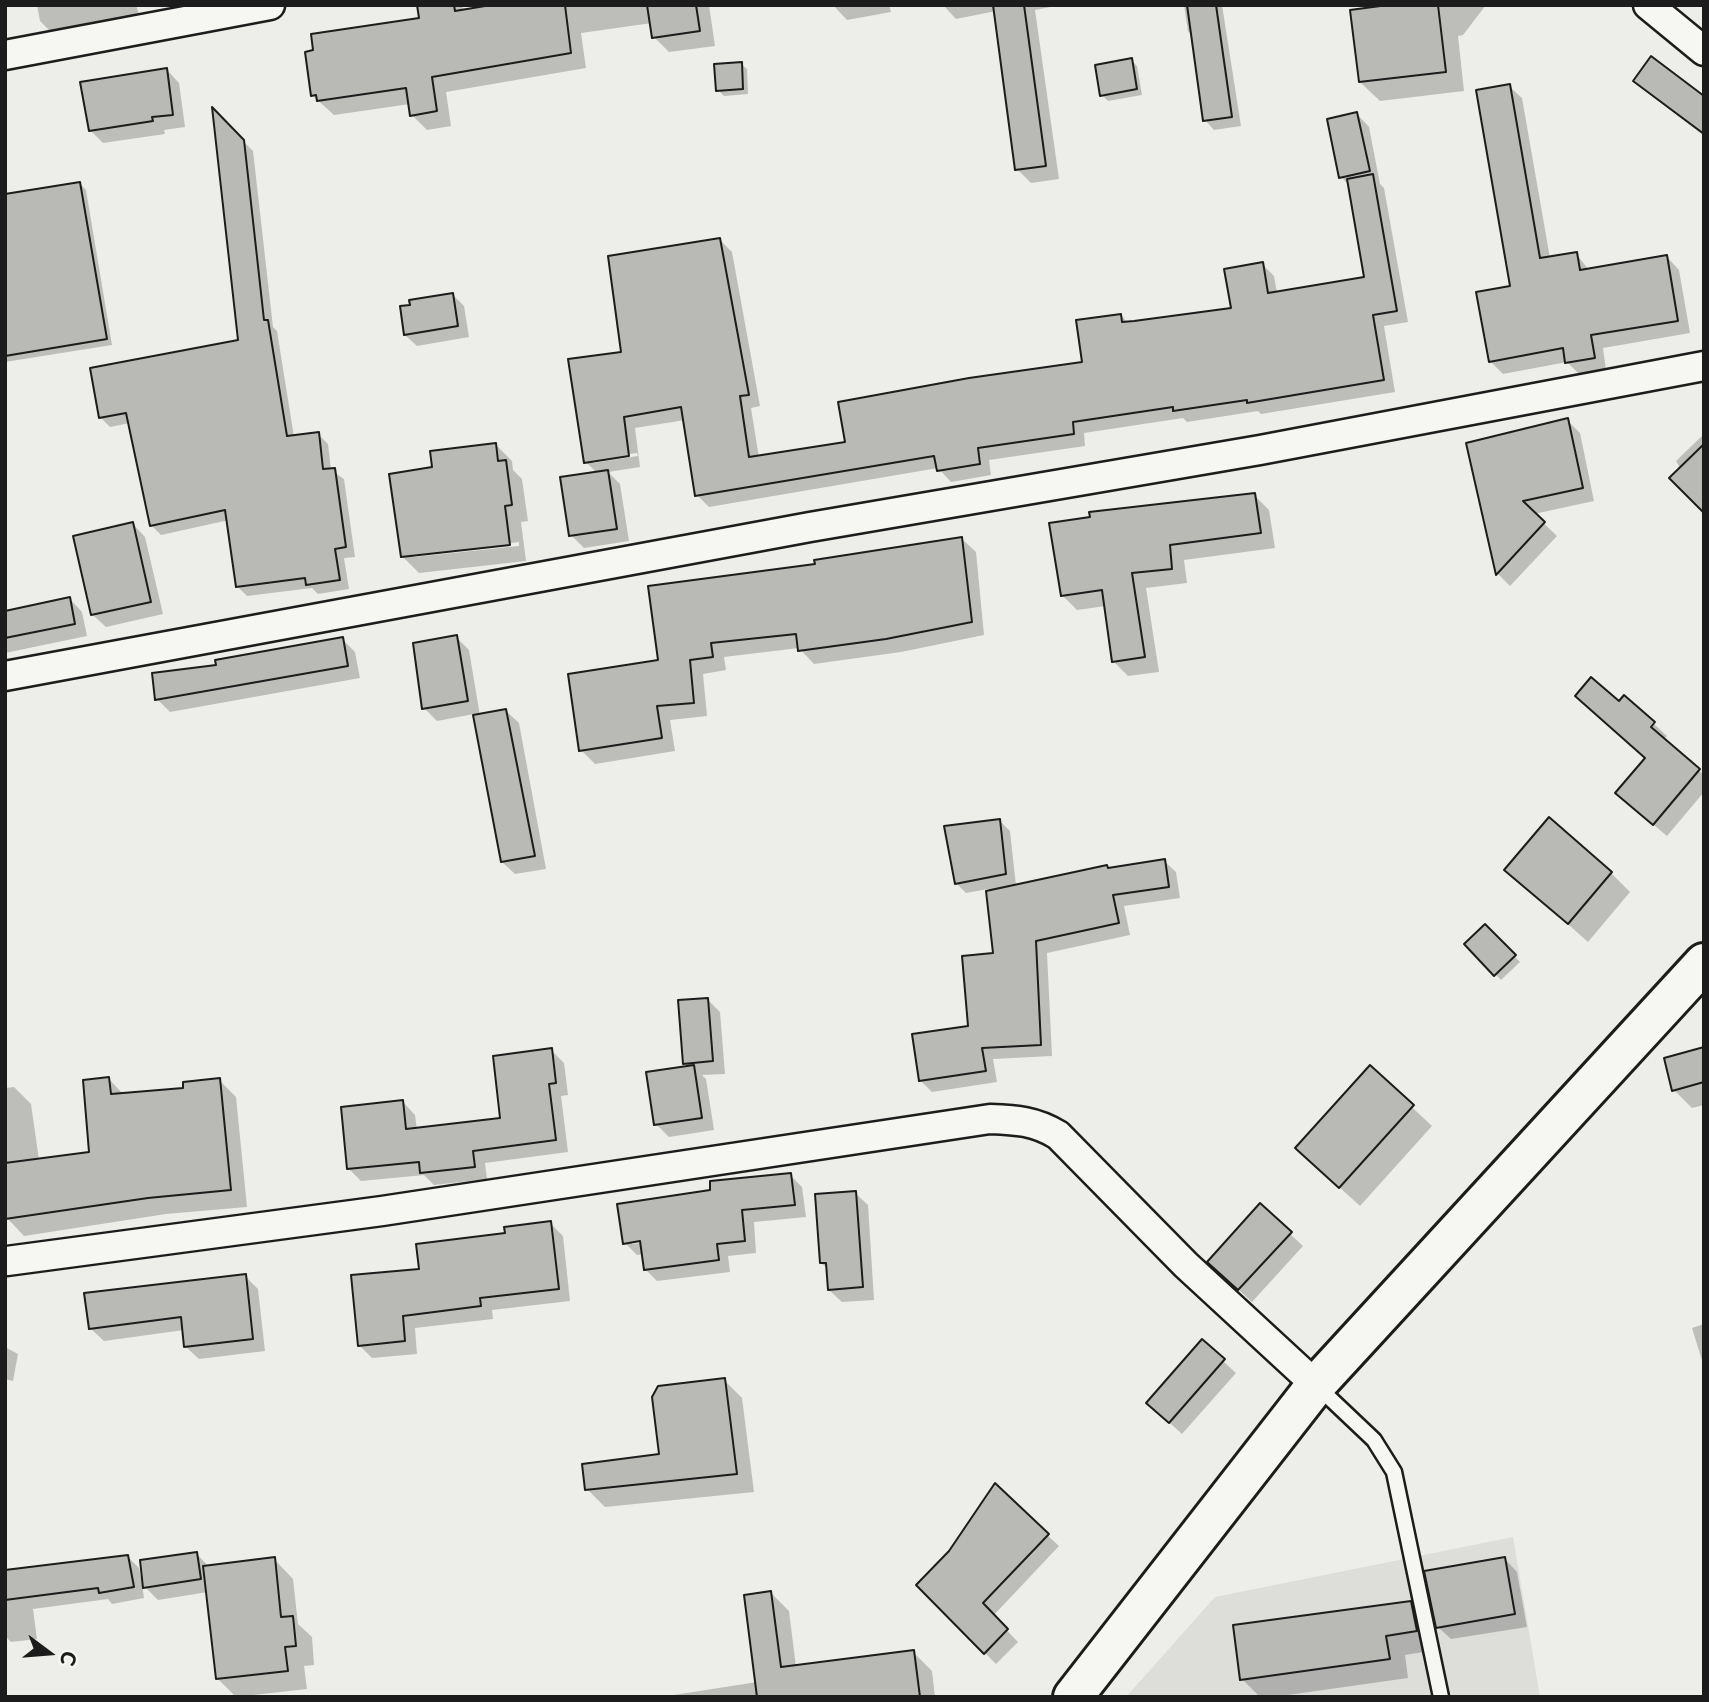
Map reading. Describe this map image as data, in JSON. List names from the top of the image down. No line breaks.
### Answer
{"north":"right"}
